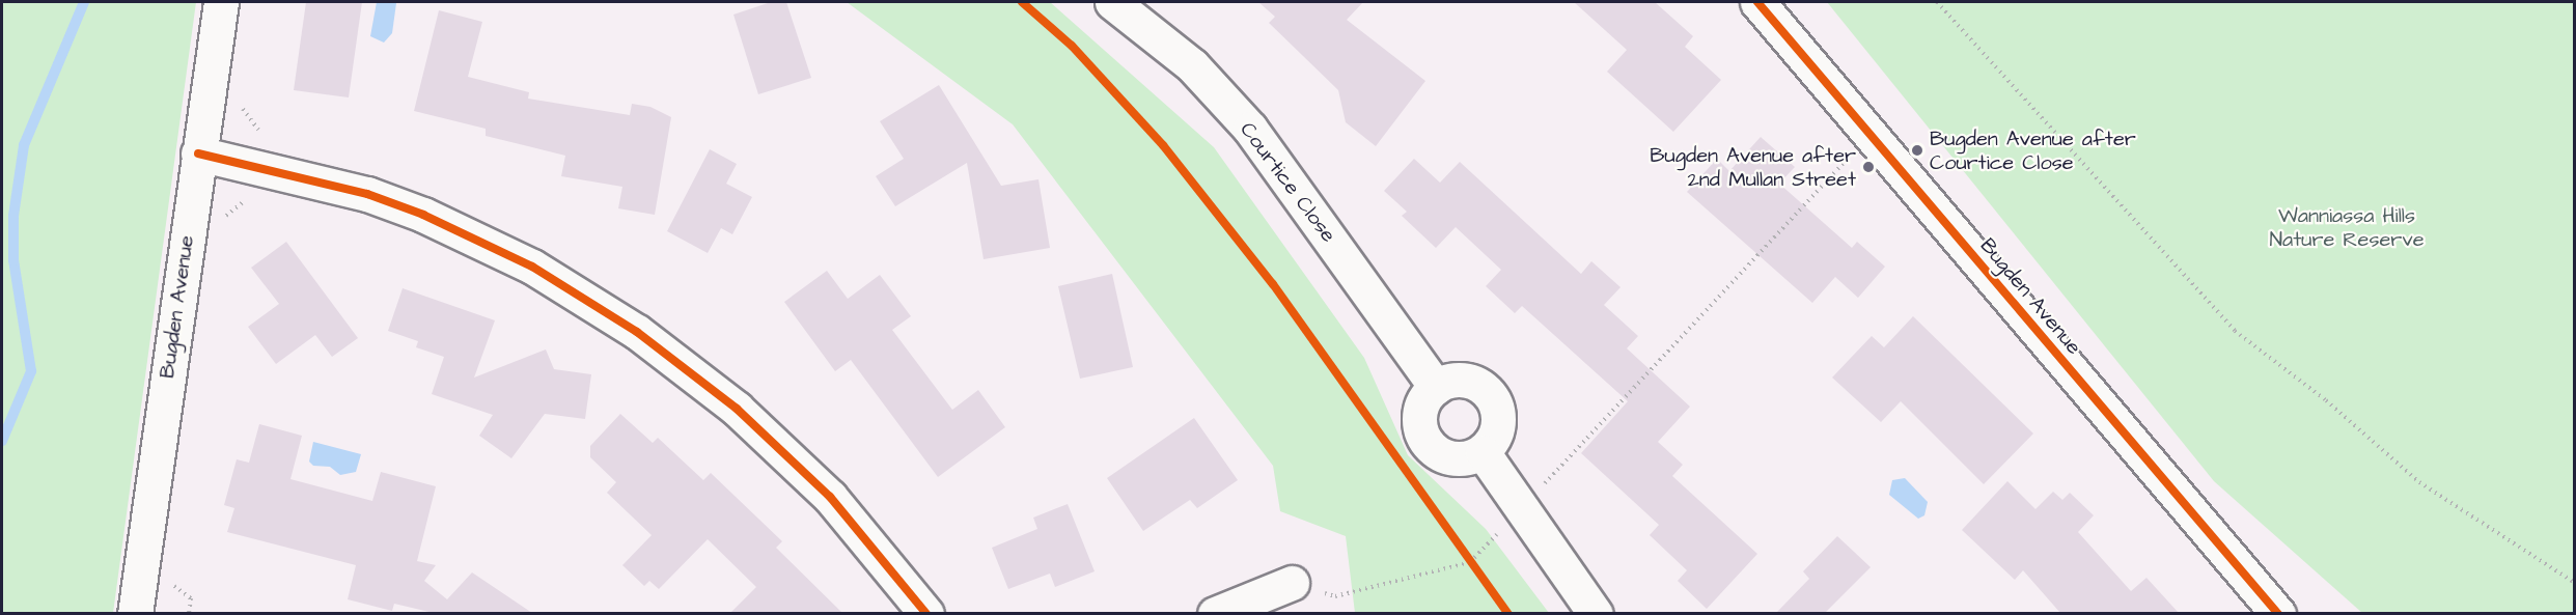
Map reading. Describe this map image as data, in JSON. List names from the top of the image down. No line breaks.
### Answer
{"streets":{"street":["Courtice Close","Bugden Avenue"]},"parks":["Wanniassa Hills Nature Reserve"],"places":["Bugden Avenue after Courtice Close","Bugden Avenue after 2nd Mullan Street"]}
